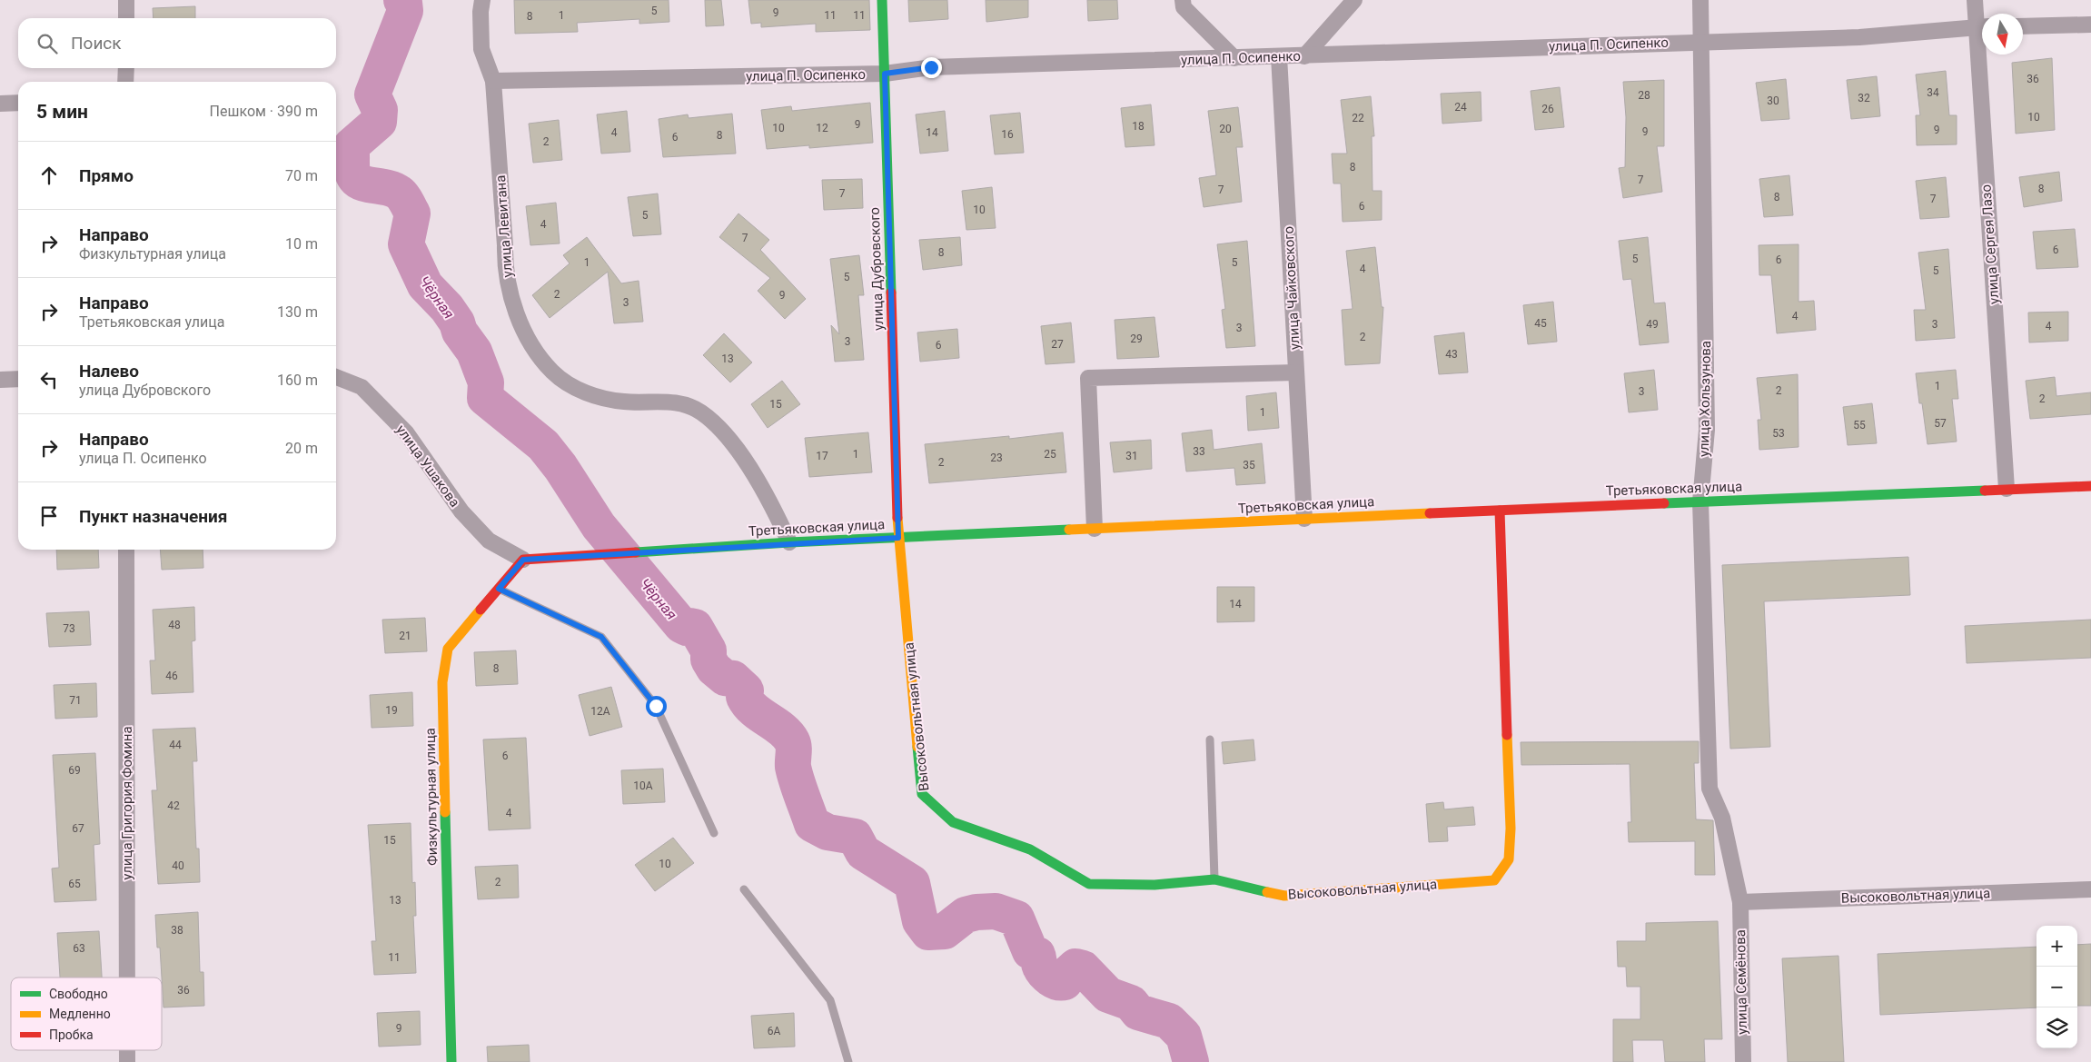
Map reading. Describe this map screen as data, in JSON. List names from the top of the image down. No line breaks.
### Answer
{"streets":{"street":["улица П. Осипенко","улица Левитана","улица Сергея Лазо","улица Дубровского","улица Чайковского","улица Хользунова","улица Ушакова","Третьяковская улица","Высоковольтная улица","Физкультурная улица","улица Григория Фомина","улица Семёнова"]},"crossings":[["улица П. Осипенко","улица Левитана"],["улица П. Осипенко","улица Сергея Лазо"],["улица П. Осипенко","улица Дубровского"],["улица П. Осипенко","улица Чайковского"],["улица П. Осипенко","улица Хользунова"],["улица Левитана","Третьяковская улица"],["улица Сергея Лазо","Третьяковская улица"],["улица Дубровского","Третьяковская улица"],["улица Дубровского","Высоковольтная улица"],["улица Чайковского","Третьяковская улица"],["улица Хользунова","Третьяковская улица"],["улица Хользунова","Высоковольтная улица"],["улица Хользунова","улица Семёнова"],["улица Ушакова","Третьяковская улица"],["улица Ушакова","Физкультурная улица"],["Третьяковская улица","Высоковольтная улица"],["Третьяковская улица","Физкультурная улица"],["Высоковольтная улица","улица Семёнова"]],"water":["Чёрная"],"house_numbers":["5","9","1","11","11","8","36","34","28","32","30","24","26","10","22","9","18","10","12","20","9","9","4","14","16","8","6","2","8","7","8","7","7","8","7","6","10","5","4","7","6","8","5","6","1","5","4","5","5","2","9","3","4","45","49","3","4","3","2","29","3","27","6","43","13","1","2","3","2","15","1","57","55","53","33","1","25","17","31","23","2","35","14","48","73","21","8","46","71","19","12А","44","6","69","10А","42","4","67","15","10","40","2","65","13","38","63","11","36","9","6А"],"legend":["Свободно","Медленно","Пробка"],"north":"bottom","page":{"search":"Поиск","heading":["5 мин","Пешком · 390 m"],"list":[["Прямо","70 m"],["Направо","Физкультурная улица","10 m"],["Направо","Третьяковская улица","130 m"],["Налево","улица Дубровского","160 m"],["Направо","улица П. Осипенко","20 m"],"Пункт назначения"],"map_buttons":["+","−"]}}
